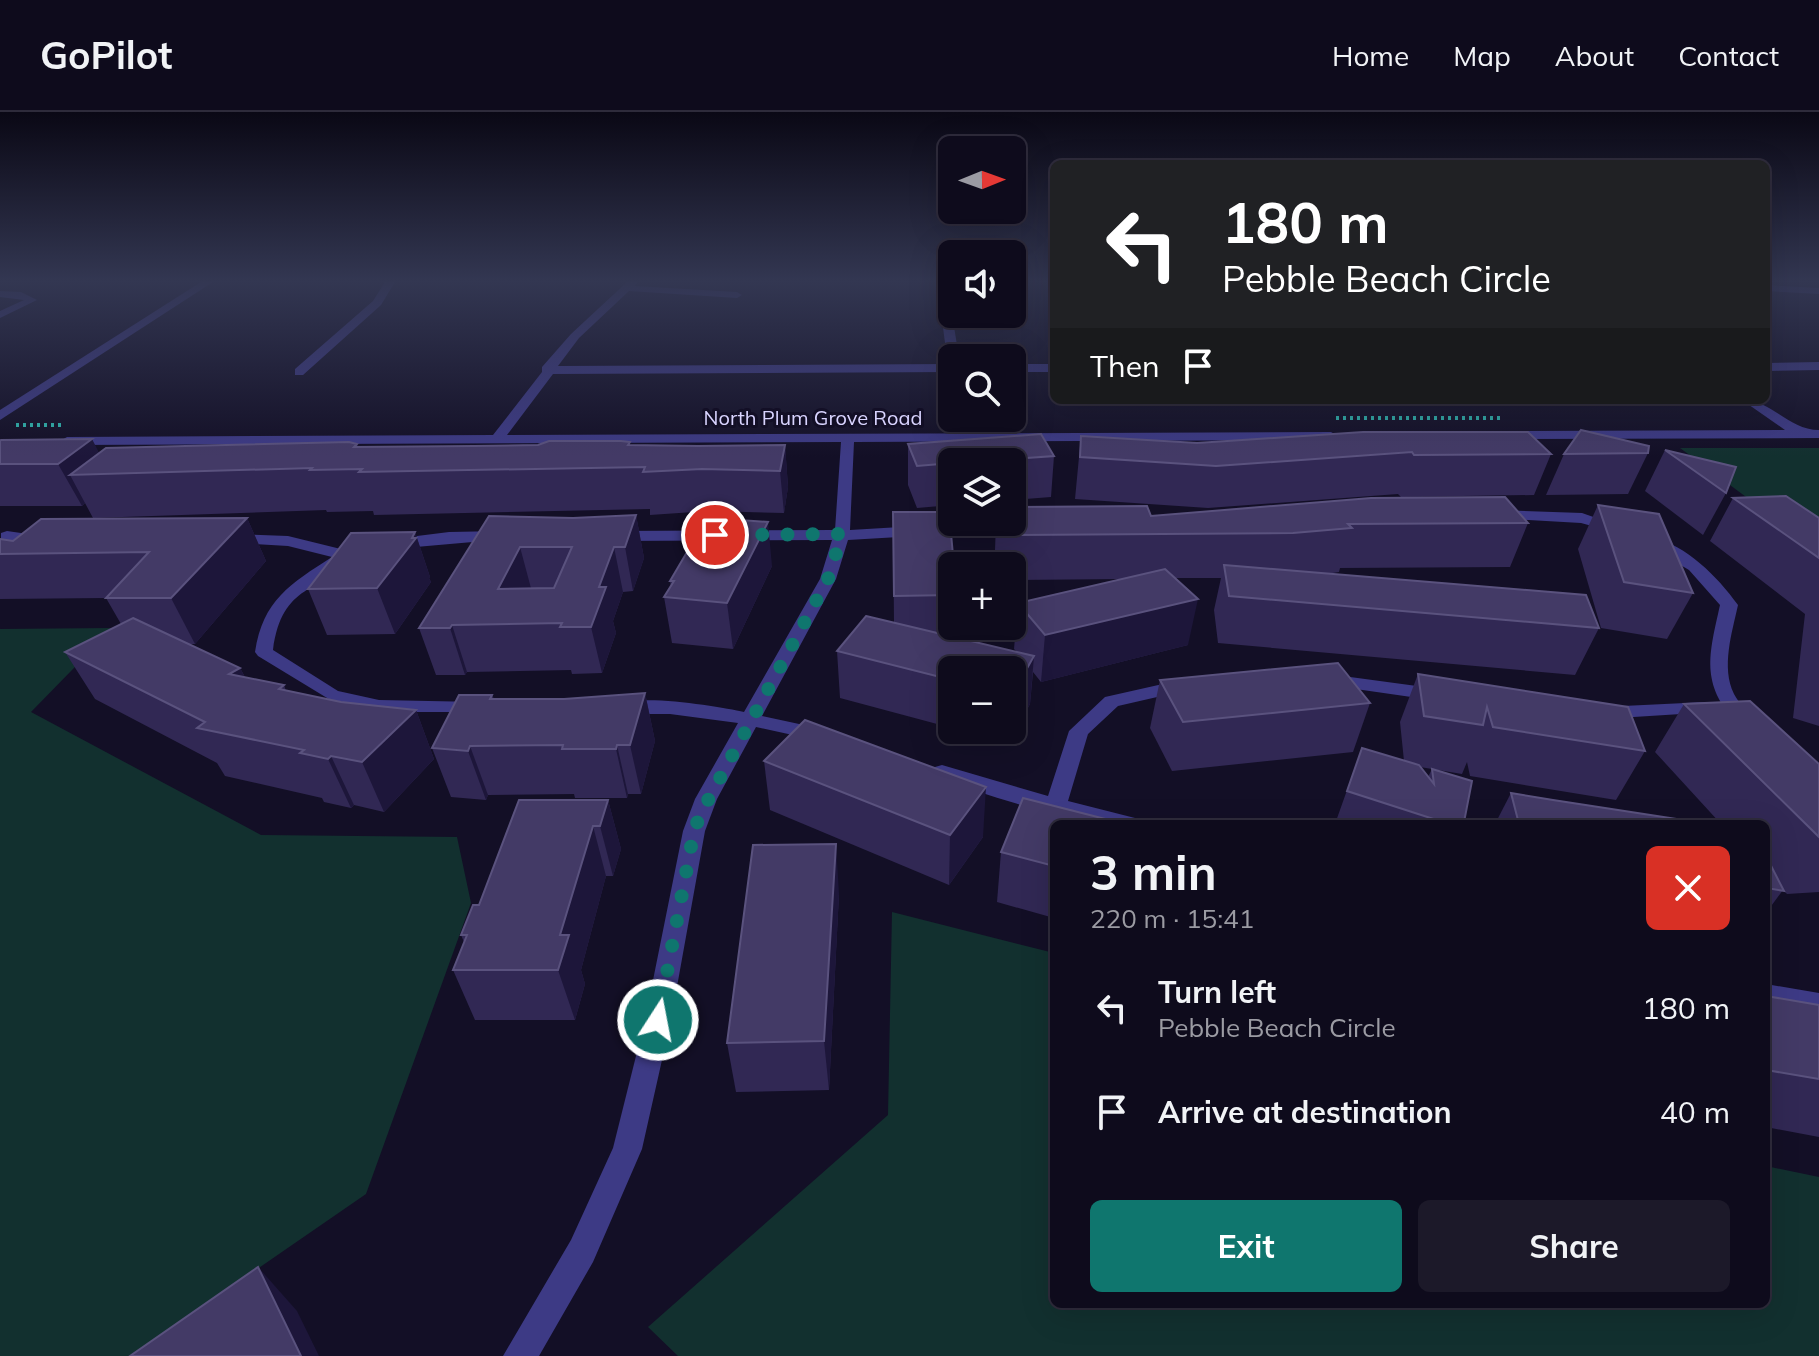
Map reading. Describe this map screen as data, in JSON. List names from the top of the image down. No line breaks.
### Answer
{"streets":{"street":["North Plum Grove Road"]},"north":"right","page":{"header":"GoPilot","nav":["Home","Map","About","Contact"],"map_buttons":["+","−"],"turn":["180 m","Pebble Beach Circle"],"then":"Then","heading":["3 min","220 m · 15:41"],"list":[{"name":"Turn left","note":"Pebble Beach Circle","value":"180 m"},{"name":"Arrive at destination","value":"40 m"}],"buttons":["Exit","Share"]}}
